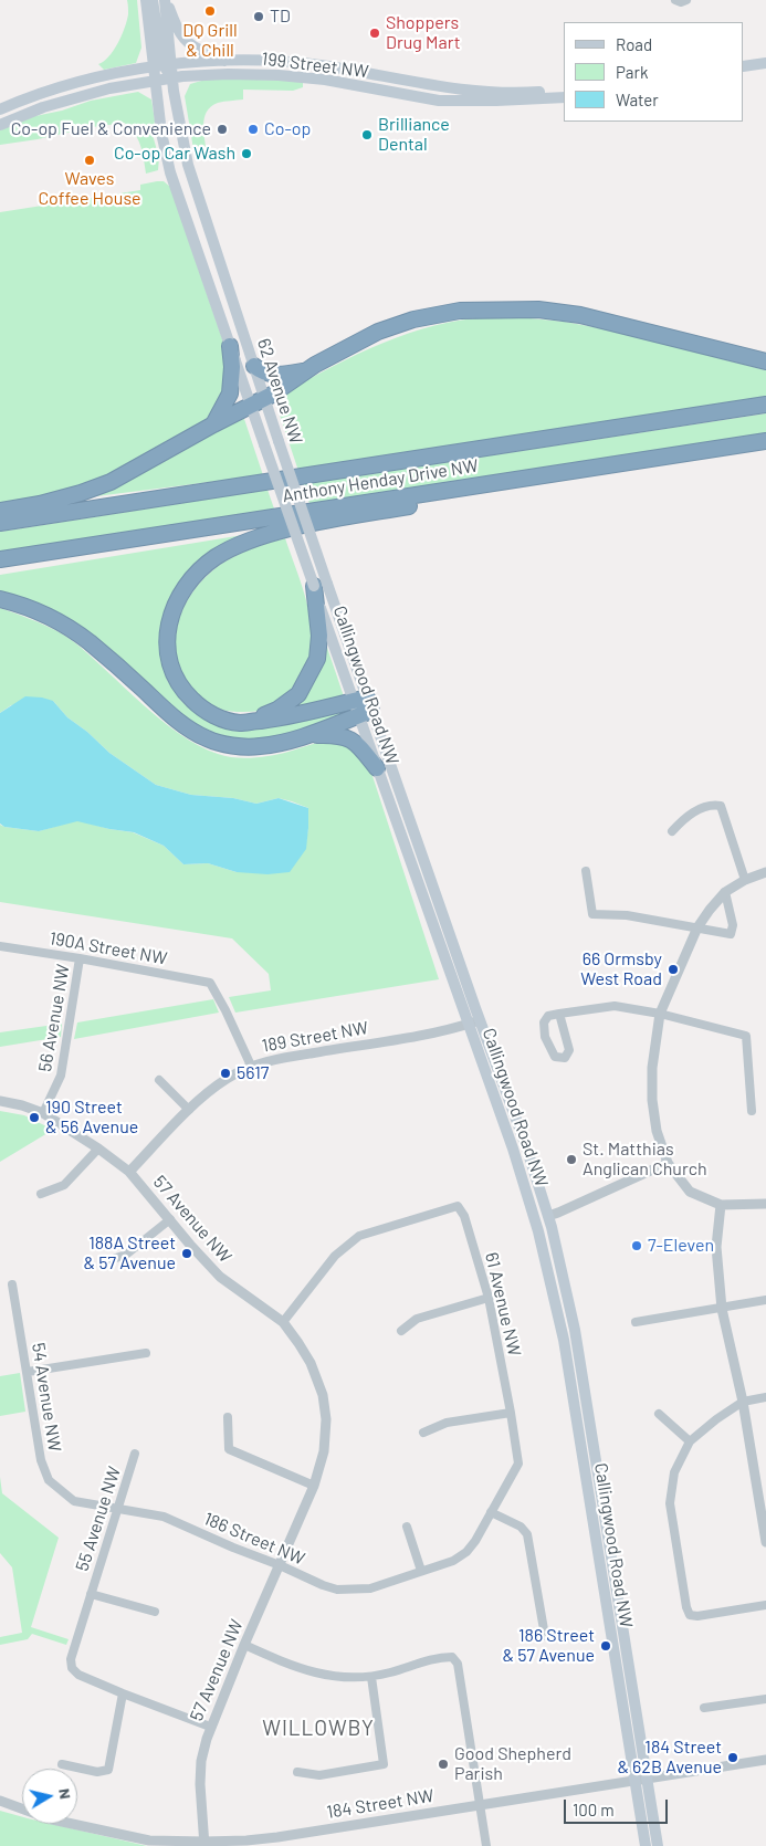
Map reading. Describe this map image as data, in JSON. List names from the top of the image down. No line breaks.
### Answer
{"streets":{"highway":["Anthony Henday Drive NW"],"main road":["199 Street NW","62 Avenue NW","Callingwood Road NW"],"street":["190A Street NW","56 Avenue NW","189 Street NW","57 Avenue NW","61 Avenue NW","54 Avenue NW","55 Avenue NW","186 Street NW","184 Street NW"]},"crossings":[["199 Street NW","62 Avenue NW"],["62 Avenue NW","Callingwood Road NW"],["Callingwood Road NW","189 Street NW"],["Callingwood Road NW","184 Street NW"],["190A Street NW","56 Avenue NW"],["190A Street NW","189 Street NW"],["56 Avenue NW","57 Avenue NW"],["189 Street NW","57 Avenue NW"],["57 Avenue NW","61 Avenue NW"],["57 Avenue NW","186 Street NW"],["57 Avenue NW","184 Street NW"],["61 Avenue NW","186 Street NW"],["54 Avenue NW","186 Street NW"],["55 Avenue NW","186 Street NW"]],"districts":["WILLOWBY"],"places":["DQ Grill & Chill","TD","Shoppers Drug Mart","Co-op Fuel & Convenience","Co-op","Brilliance Dental","Co-op Car Wash","Waves Coffee House","66 Ormsby West Road","5617","190 Street & 56 Avenue","St. Matthias Anglican Church","7-Eleven","188A Street & 57 Avenue","186 Street & 57 Avenue","184 Street & 62B Avenue","Good Shepherd Parish"],"legend":["Road","Park","Water"],"scale_bar":"100 m","north":"right"}
